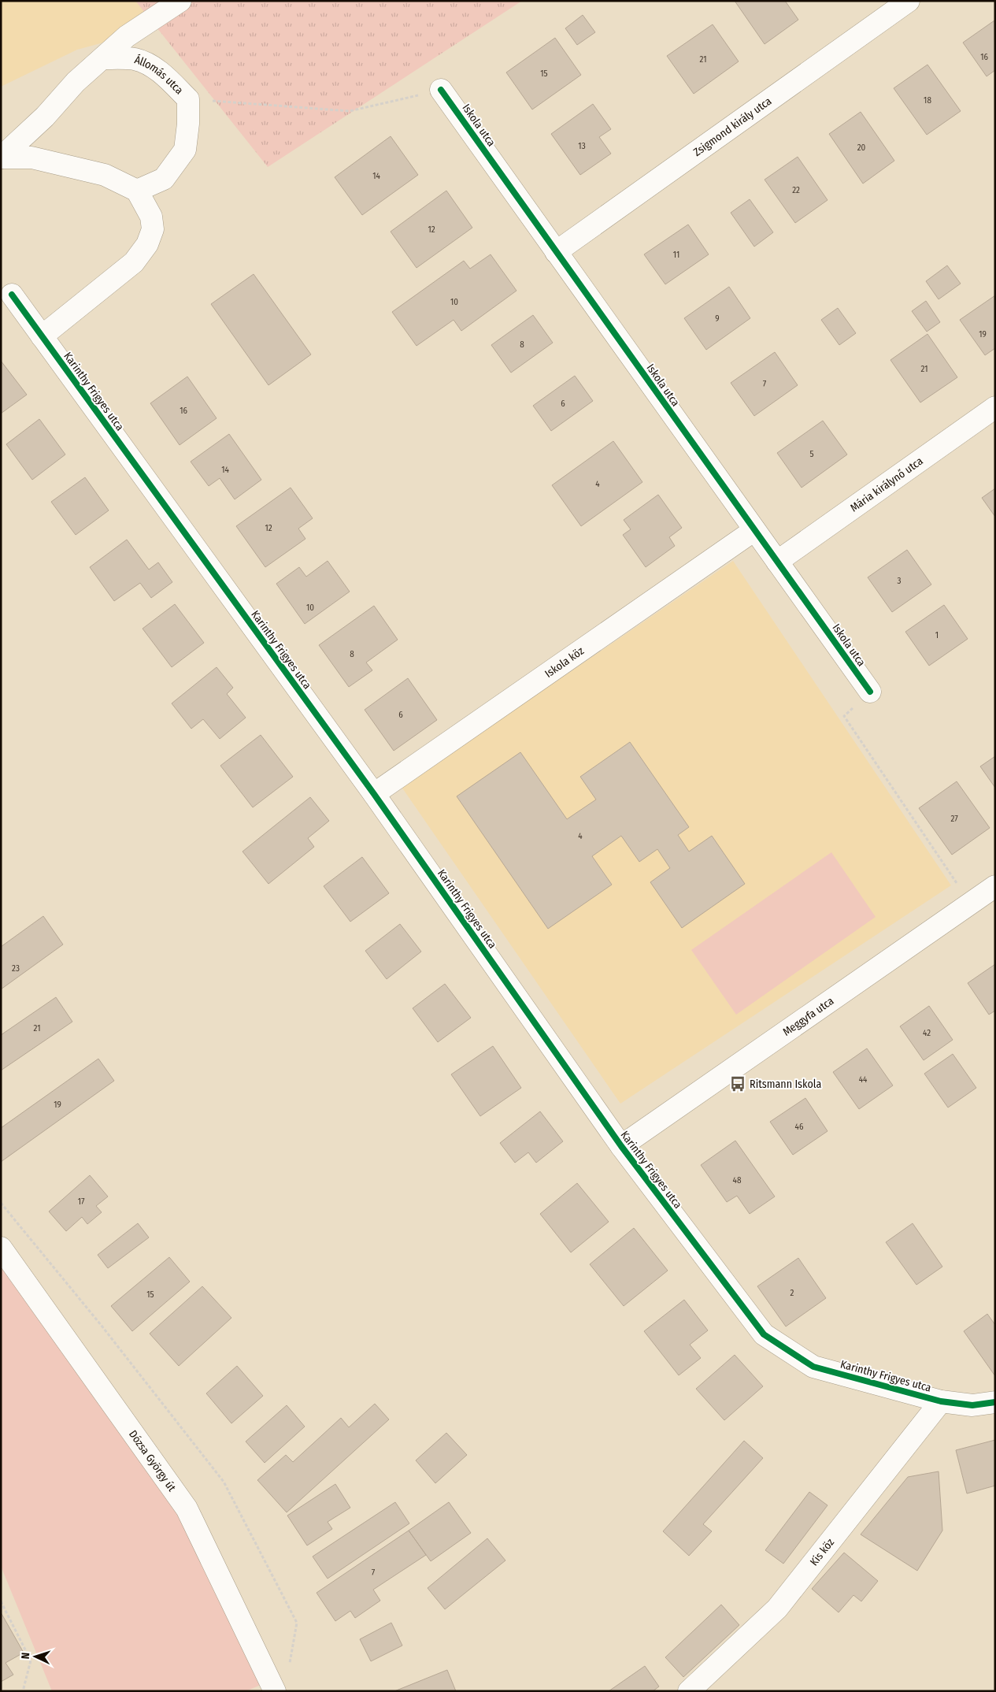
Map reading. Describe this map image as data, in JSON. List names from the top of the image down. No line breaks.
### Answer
{"streets":{"street":["Állomás utca","Iskola utca","Zsigmond király utca","Karinthy Frigyes utca","Mária királynő utca","Iskola köz","Meggyfa utca","Dózsa György út","Kis köz"]},"crossings":[["Iskola utca","Zsigmond király utca"],["Iskola utca","Mária királynő utca"],["Iskola utca","Iskola köz"],["Karinthy Frigyes utca","Iskola köz"],["Karinthy Frigyes utca","Meggyfa utca"],["Karinthy Frigyes utca","Kis köz"]],"places":{"bus stop":["Ritsmann Iskola"]},"house_numbers":["16","21","15","18","13","20","14","22","12","11","10","9","19","8","21","7","6","16","5","14","4","12","3","10","1","8","6","27","4","23","21","42","44","19","46","48","17","2","15","7"],"north":"left"}
